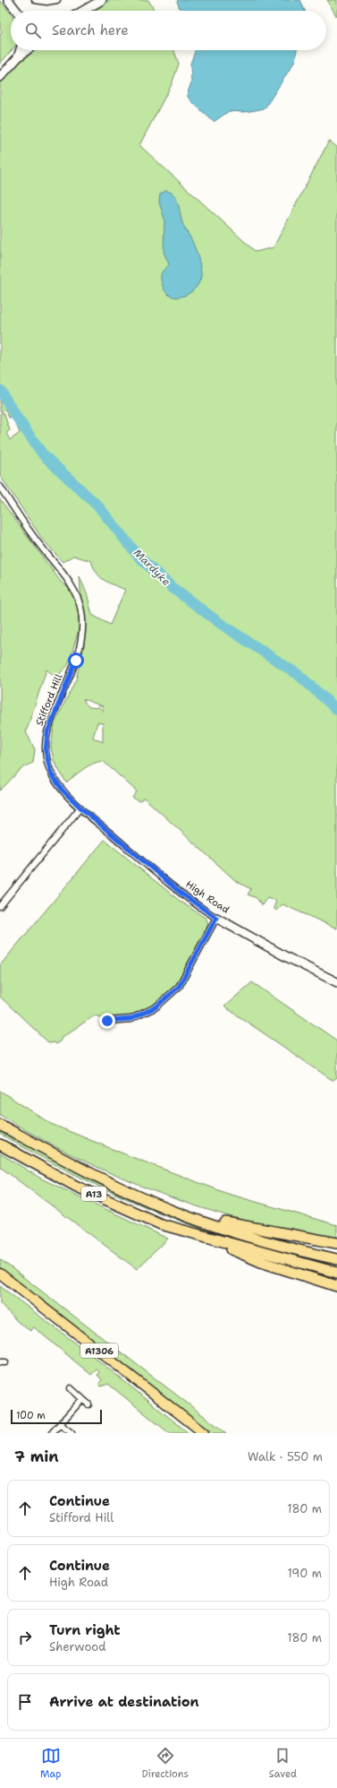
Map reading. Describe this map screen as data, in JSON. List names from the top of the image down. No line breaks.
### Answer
{"streets":{"highway":["A13"],"main road":["High Road","A1306"],"street":["Stifford Hill"]},"crossings":[["Stifford Hill","High Road"]],"water":["Mardyke"],"scale_bar":"100 m","page":{"search":"Search here","scale":"100 m","heading":["7 min","Walk · 550 m"],"list":[["Continue","Stifford Hill","180 m"],["Continue","High Road","190 m"],["Turn right","Sherwood","180 m"],"Arrive at destination"],"nav":["Map","Directions","Saved"]}}
